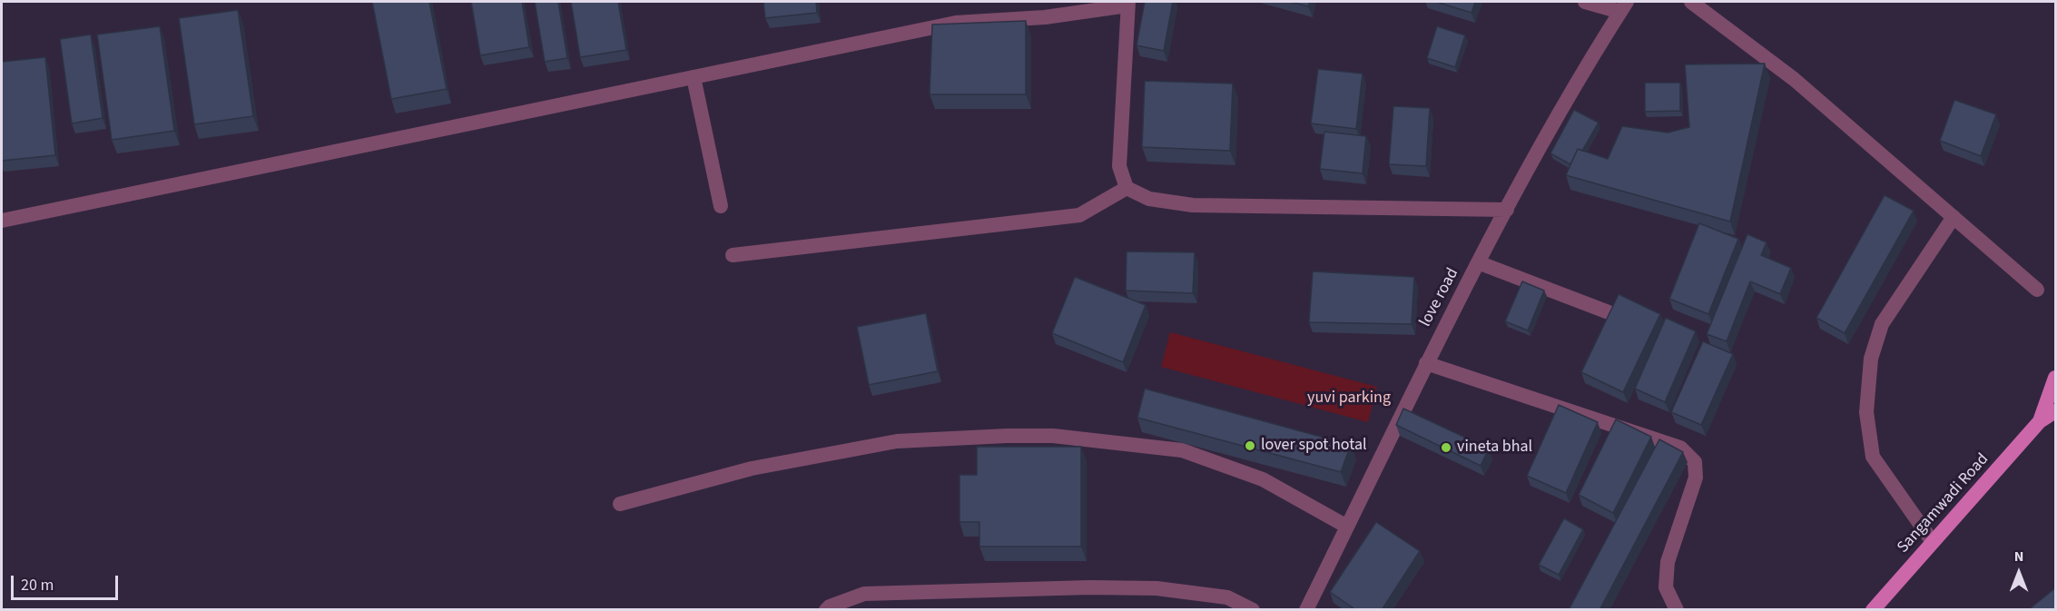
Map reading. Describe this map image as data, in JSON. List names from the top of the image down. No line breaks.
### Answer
{"streets":{"main road":["Sangamwadi Road"],"street":["love road"]},"parks":["yuvi parking"],"places":["lover spot hotal","vineta bhal"],"scale_bar":"20 m","north":"top"}
